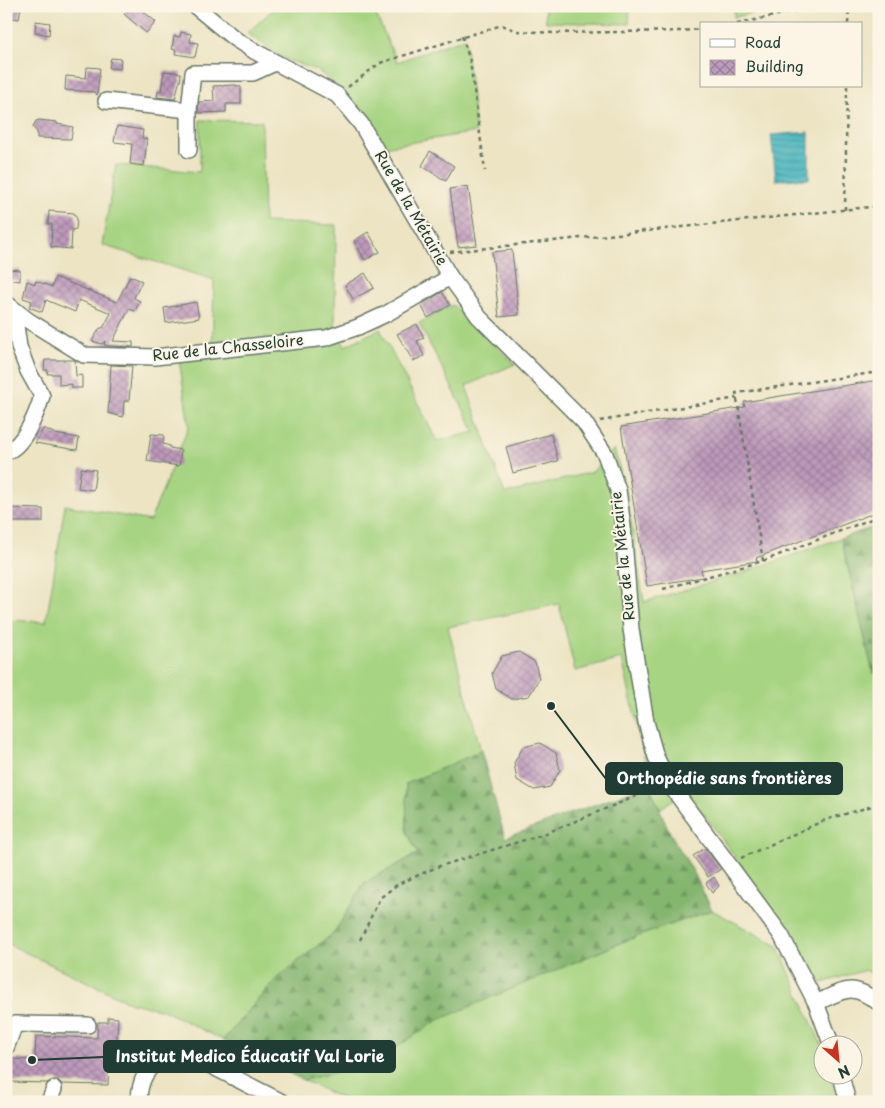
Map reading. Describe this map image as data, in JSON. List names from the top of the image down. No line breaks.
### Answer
{"streets":{"street":["Rue de la Métairie","Rue de la Chasseloire"]},"crossings":[["Rue de la Métairie","Rue de la Chasseloire"]],"places":["Orthopédie sans frontières","Institut Medico Éducatif Val Lorie"],"legend":["Road","Building"],"north":"bottom right"}
